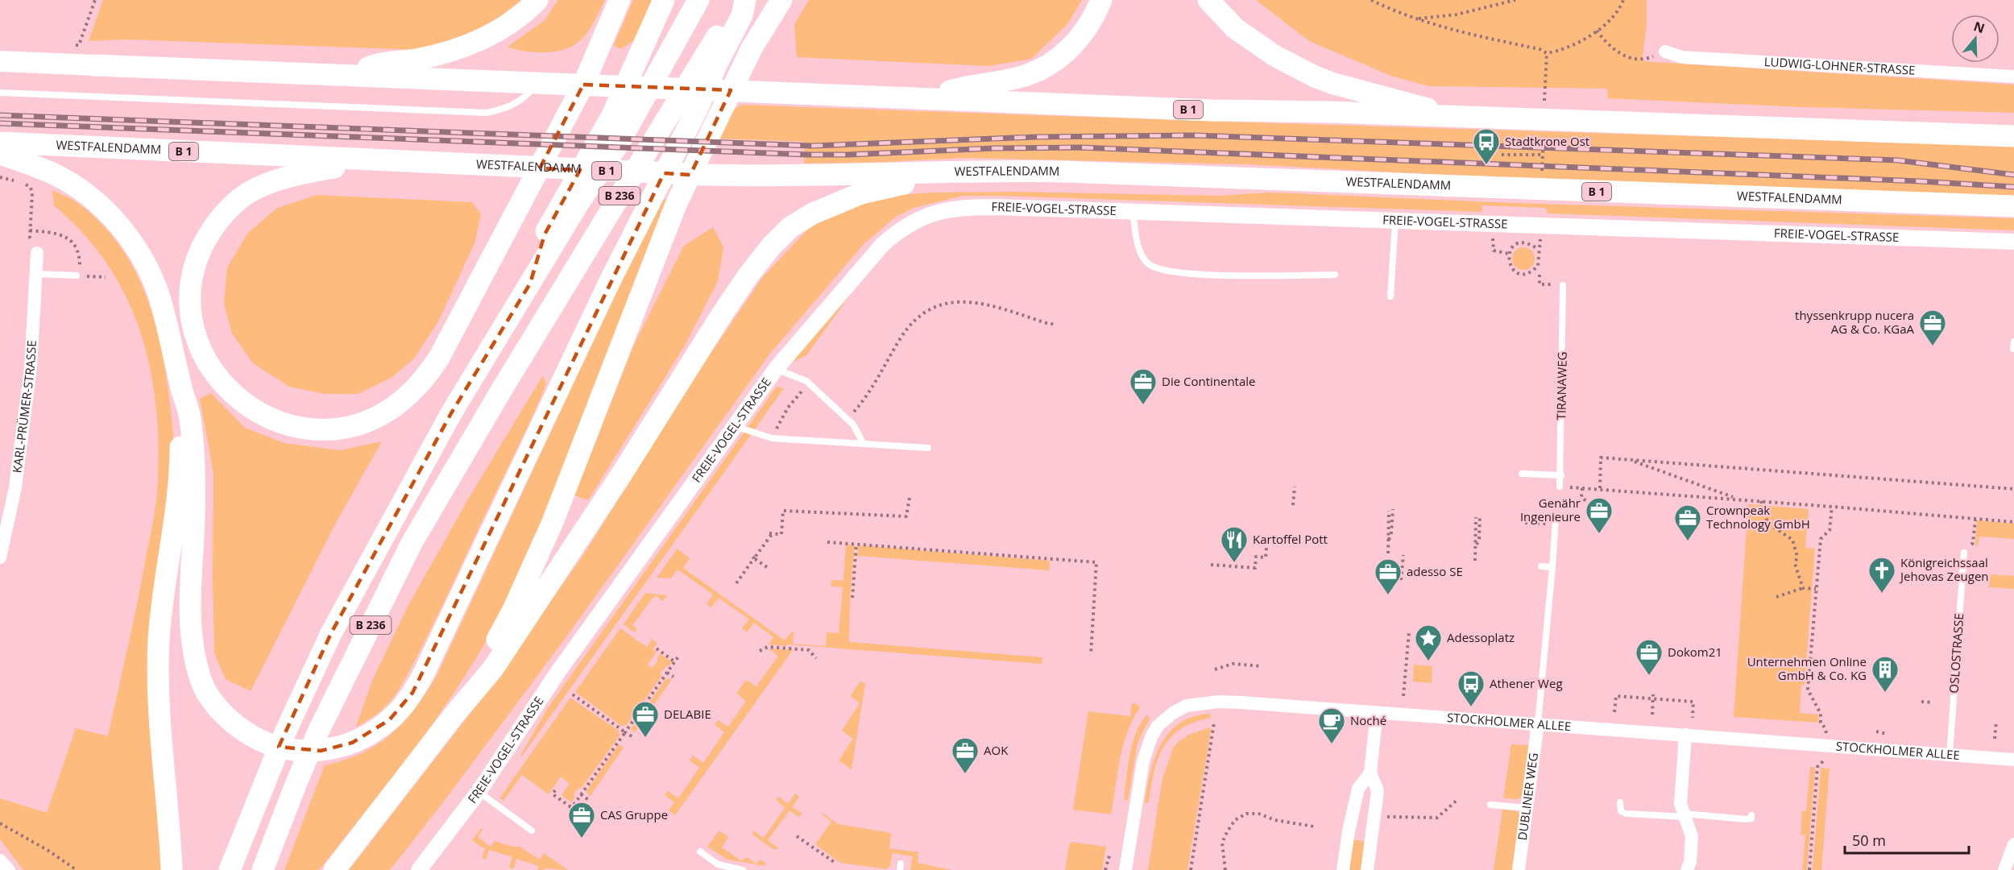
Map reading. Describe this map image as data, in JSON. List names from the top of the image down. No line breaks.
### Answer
{"streets":{"highway":["B 1","WESTFALENDAMM","B 236"],"street":["LUDWIG-LOHNER-STRASSE","FREIE-VOGEL-STRASSE","KARL-PRÜMER-STRASSE","STOCKHOLMER ALLEE","DUBLINER WEG"],"lane":["TIRANAWEG","OSLOSTRASSE"]},"crossings":[["OSLOSTRASSE","STOCKHOLMER ALLEE"],["STOCKHOLMER ALLEE","DUBLINER WEG"]],"places":{"bus stop":["Stadtkrone Ost","Athener Weg"],"office":["thyssenkrupp nucera AG & Co. KGaA","Die Continentale","Genähr Ingenieure","Crownpeak Technology GmbH","adesso SE","Dokom21","DELABIE","AOK","CAS Gruppe"],"restaurant":["Kartoffel Pott"],"church":["Königreichssaal Jehovas Zeugen"],"place":["Adessoplatz"],"building":["Unternehmen Online GmbH & Co. KG"],"cafe":["Noché"]},"scale_bar":"50 m","north":"top"}
